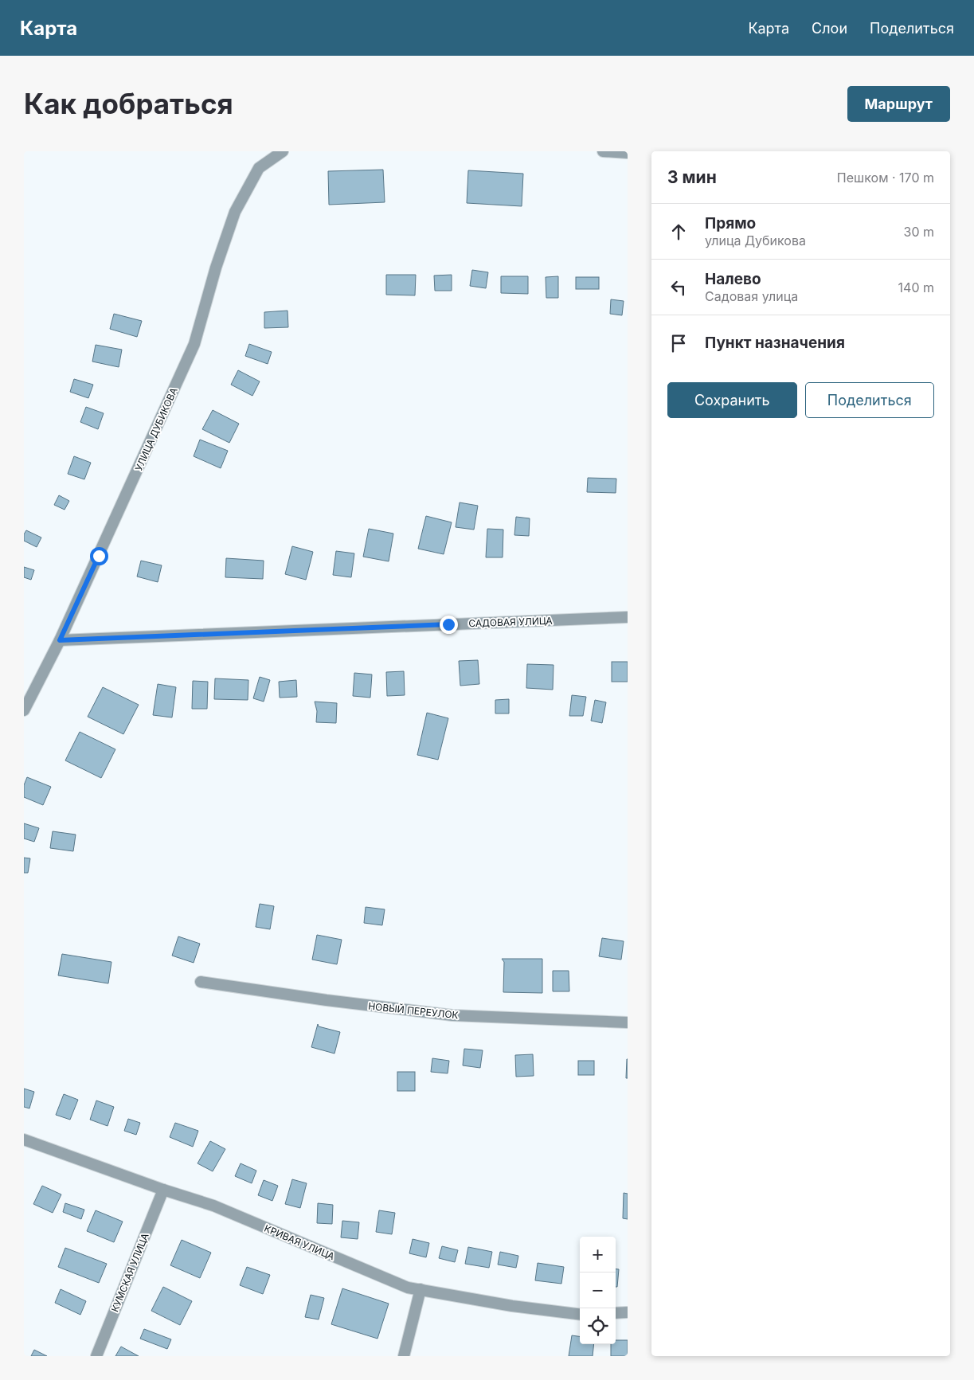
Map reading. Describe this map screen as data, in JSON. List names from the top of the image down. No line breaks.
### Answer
{"streets":{"street":["УЛИЦА ДУБИКОВА","САДОВАЯ УЛИЦА","НОВЫЙ ПЕРЕУЛОК","КРИВАЯ УЛИЦА","КУМСКАЯ УЛИЦА"]},"crossings":[["УЛИЦА ДУБИКОВА","САДОВАЯ УЛИЦА"],["КРИВАЯ УЛИЦА","КУМСКАЯ УЛИЦА"]],"page":{"header":"Карта","nav":["Карта","Слои","Поделиться"],"buttons":["Маршрут",["Сохранить","Поделиться"]],"title":"Как добраться","heading":["3 мин","Пешком · 170 m"],"list":[["Прямо","улица Дубикова","30 m"],["Налево","Садовая улица","140 m"],"Пункт назначения"],"map_buttons":["+","−"]}}
